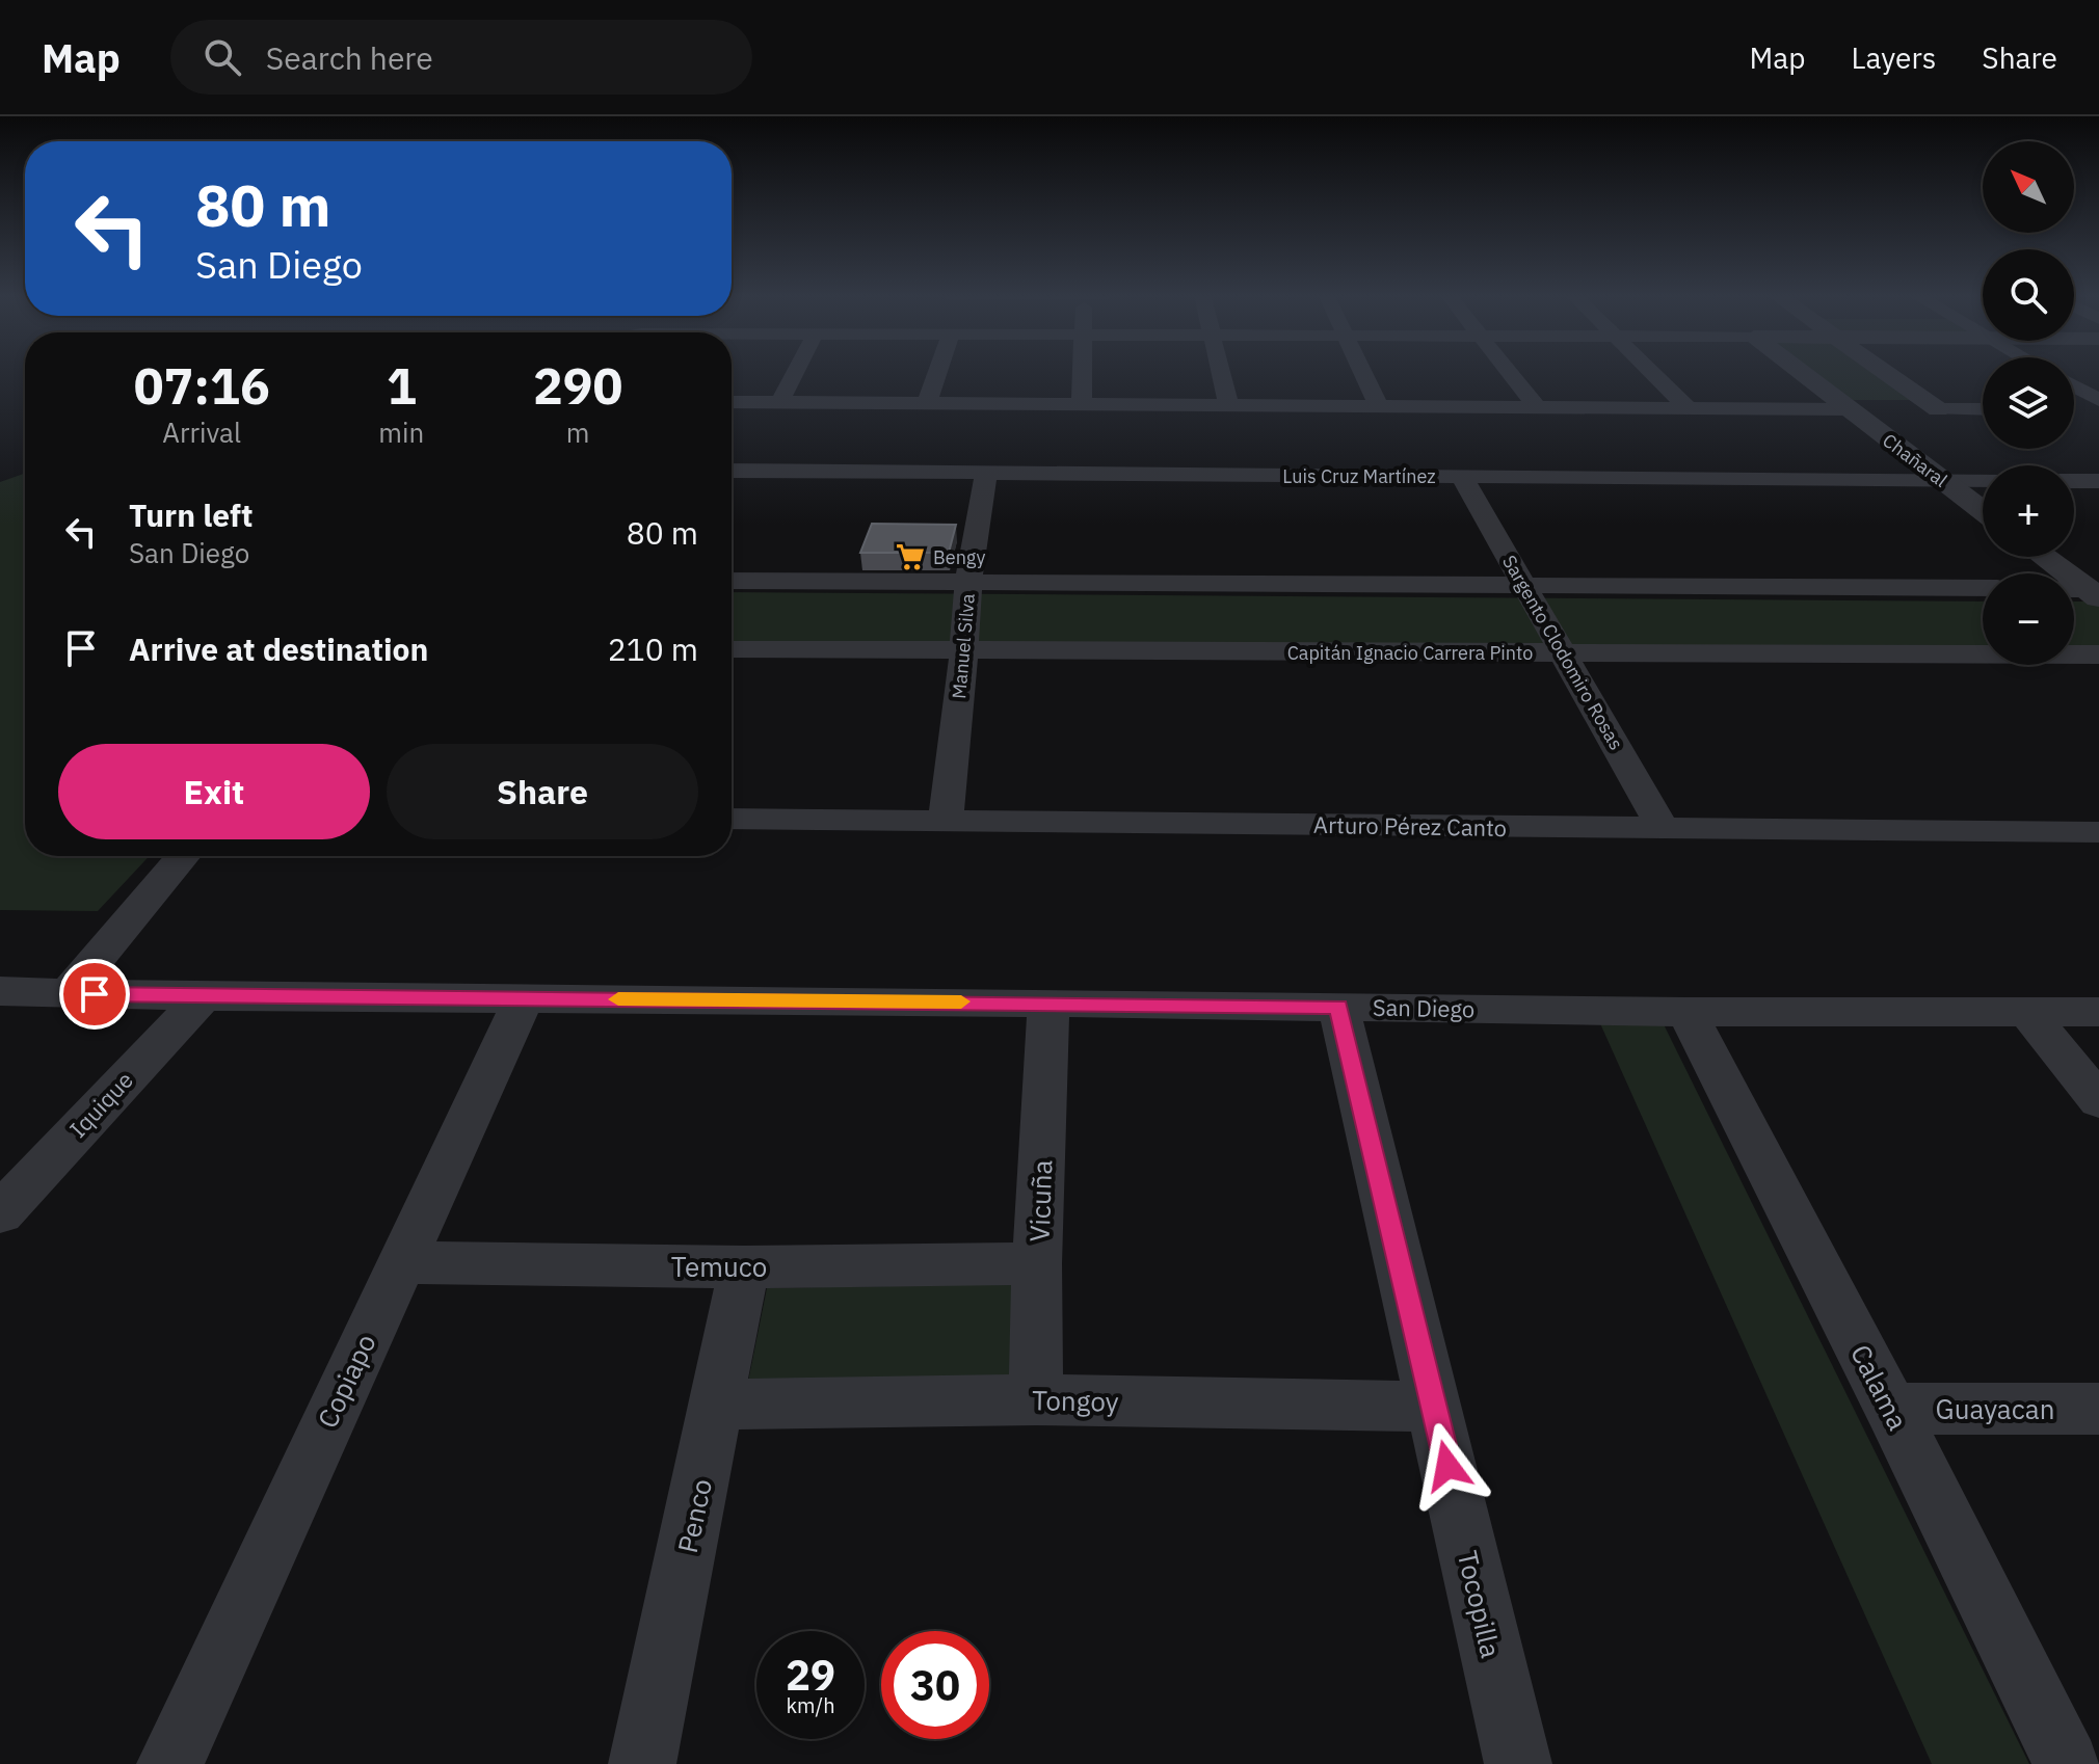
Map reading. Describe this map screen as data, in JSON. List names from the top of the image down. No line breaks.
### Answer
{"streets":{"street":["Chañaral","Luis Cruz Martínez","Manuel Silva","Capitán Ignacio Carrera Pinto","Sargento Clodomiro Rosas","Arturo Pérez Canto","San Diego","Iquique","Vicuña","Temuco","Copiapo","Calama","Tongoy","Guayacan","Penco","Tocopilla"]},"crossings":[["Chañaral","Luis Cruz Martínez"],["Luis Cruz Martínez","Manuel Silva"],["Luis Cruz Martínez","Sargento Clodomiro Rosas"],["Manuel Silva","Capitán Ignacio Carrera Pinto"],["Manuel Silva","Arturo Pérez Canto"],["Capitán Ignacio Carrera Pinto","Sargento Clodomiro Rosas"],["Sargento Clodomiro Rosas","Arturo Pérez Canto"],["San Diego","Iquique"],["San Diego","Vicuña"],["San Diego","Copiapo"],["San Diego","Calama"],["San Diego","Tocopilla"],["Vicuña","Temuco"],["Vicuña","Tongoy"],["Temuco","Copiapo"],["Temuco","Penco"],["Calama","Guayacan"],["Tongoy","Penco"],["Tongoy","Tocopilla"]],"places":{"supermarket":["Bengy"]},"north":"top left","page":{"header":"Map","search":"Search here","nav":["Map","Layers","Share"],"map_buttons":["+","−"],"turn":["80 m","San Diego"],"eta":["07:16","Arrival","1","min","290","m"],"list":[{"name":"Turn left","note":"San Diego","value":"80 m"},{"name":"Arrive at destination","value":"210 m"}],"buttons":["Exit","Share"],"speed":"29 km/h","limit":"30"}}
